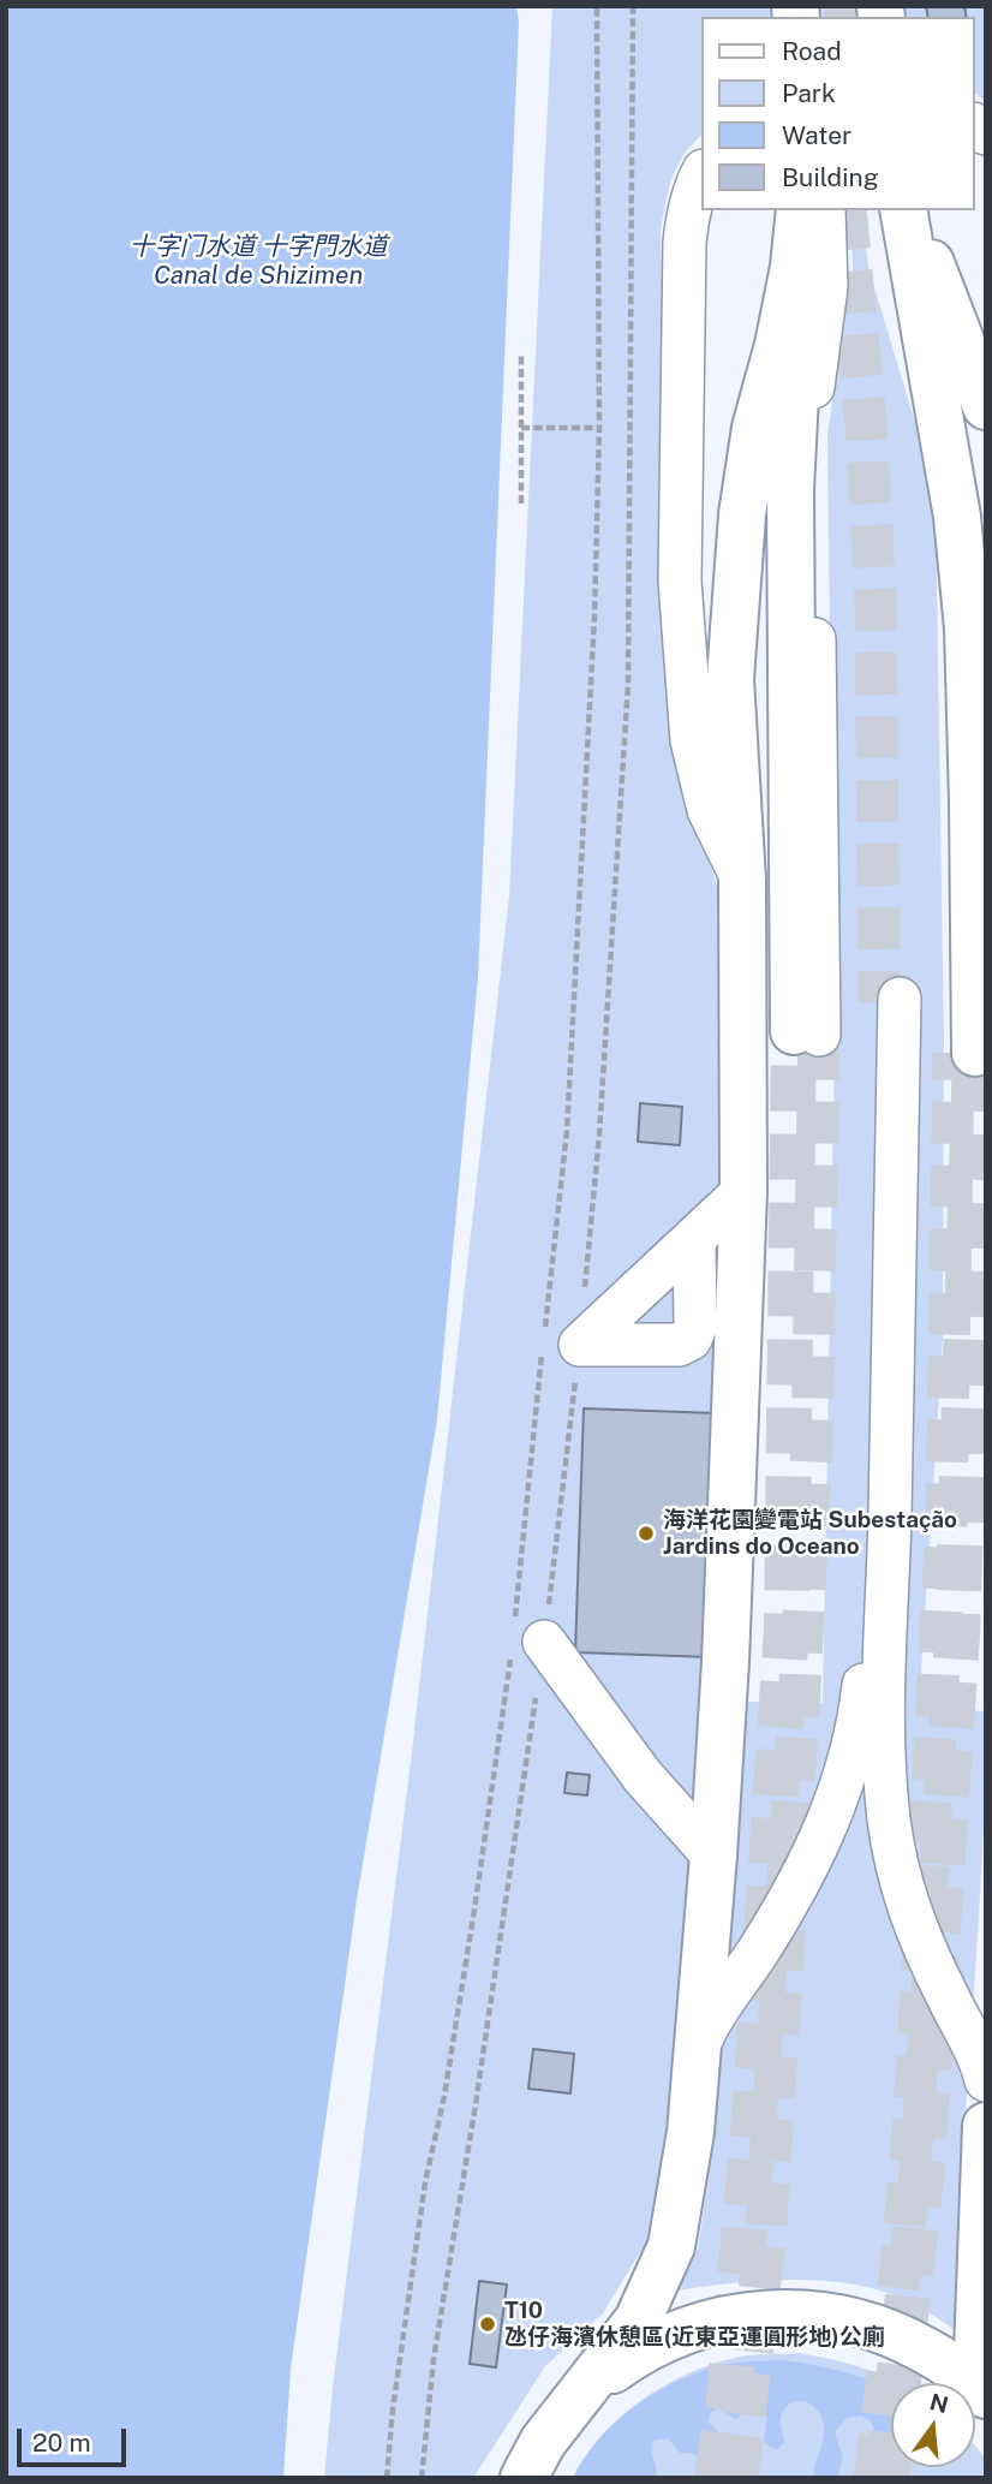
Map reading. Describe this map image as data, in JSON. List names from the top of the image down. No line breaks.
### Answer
{"water":["十字门水道 十字門水道 Canal de Shizimen"],"places":["海洋花園變電站 Subestação Jardins do Oceano","T10 氹仔海濱休憩區(近東亞運圓形地)公廁"],"legend":["Road","Park","Water","Building"],"scale_bar":"20 m","north":"top"}
